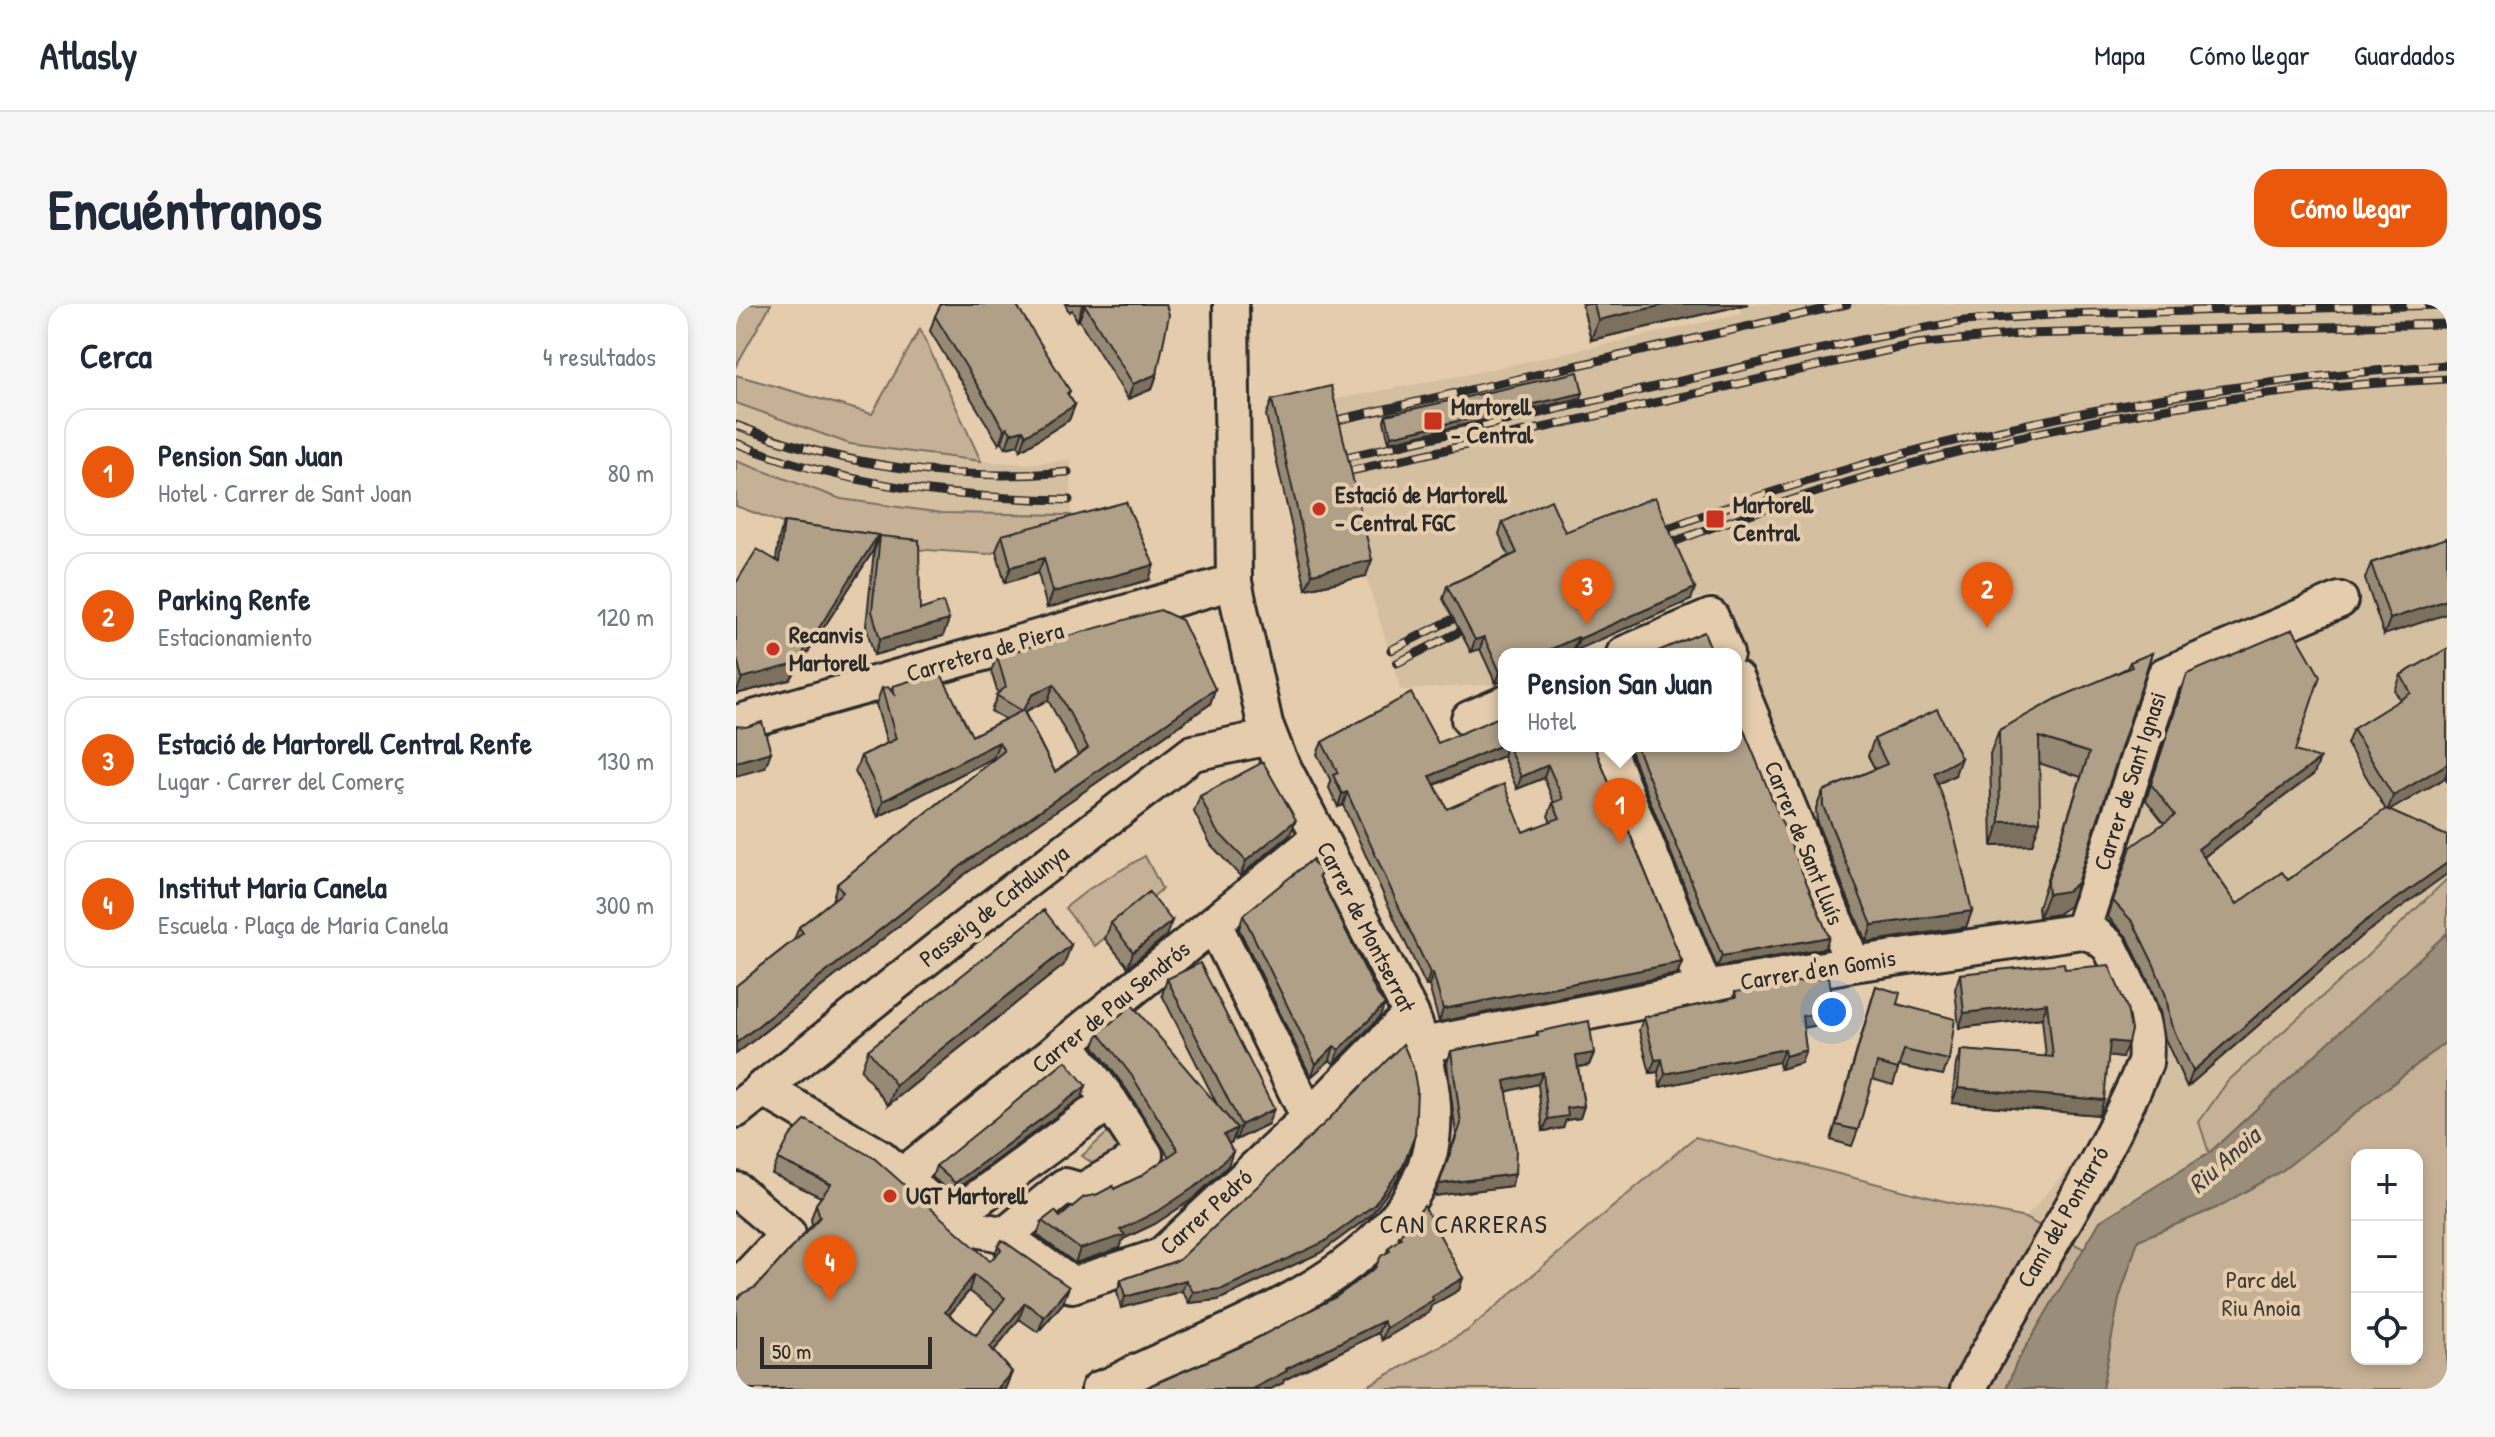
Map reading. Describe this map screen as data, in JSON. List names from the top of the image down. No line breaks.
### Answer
{"streets":{"street":["Carretera de Piera","Carrer de Sant Ignasi","Carrer de Sant Lluís","Passeig de Catalunya","Carrer de Montserrat","Carrer d'en Gomis","Carrer de Pau Sendrós","Carrer Pedró","Camí del Pontarró"]},"crossings":[["Carretera de Piera","Carrer de Montserrat"],["Carrer de Sant Ignasi","Carrer d'en Gomis"],["Carrer de Sant Ignasi","Camí del Pontarró"],["Carrer de Sant Lluís","Carrer d'en Gomis"],["Passeig de Catalunya","Carrer de Montserrat"],["Passeig de Catalunya","Carrer Pedró"],["Carrer de Montserrat","Carrer d'en Gomis"],["Carrer de Montserrat","Carrer de Pau Sendrós"],["Carrer de Montserrat","Carrer Pedró"],["Carrer d'en Gomis","Carrer Pedró"],["Carrer d'en Gomis","Camí del Pontarró"],["Carrer de Pau Sendrós","Carrer Pedró"]],"districts":["CAN CARRERAS"],"water":["Riu Anoia"],"parks":["Parc del Riu Anoia"],"places":{"transit":["Martorell - Central","Martorell Central"],"other":["Estació de Martorell - Central FGC","Recanvis Martorell","UGT Martorell"]},"scale_bar":"50 m","page":{"header":"Atlasly","nav":["Mapa","Cómo llegar","Guardados"],"buttons":"Cómo llegar","title":"Encuéntranos","heading":["Cerca","4 resultados"],"list":[{"mark":"1","name":"Pension San Juan","note":"Hotel · Carrer de Sant Joan","value":"80 m"},{"mark":"2","name":"Parking Renfe","note":"Estacionamiento","value":"120 m"},{"mark":"3","name":"Estació de Martorell Central Renfe","note":"Lugar · Carrer del Comerç","value":"130 m"},{"mark":"4","name":"Institut Maria Canela","note":"Escuela · Plaça de Maria Canela","value":"300 m"}],"pins":["3","2","1","4"],"popup":["Pension San Juan","Hotel"],"map_buttons":["+","−"],"scale":"50 m"}}
